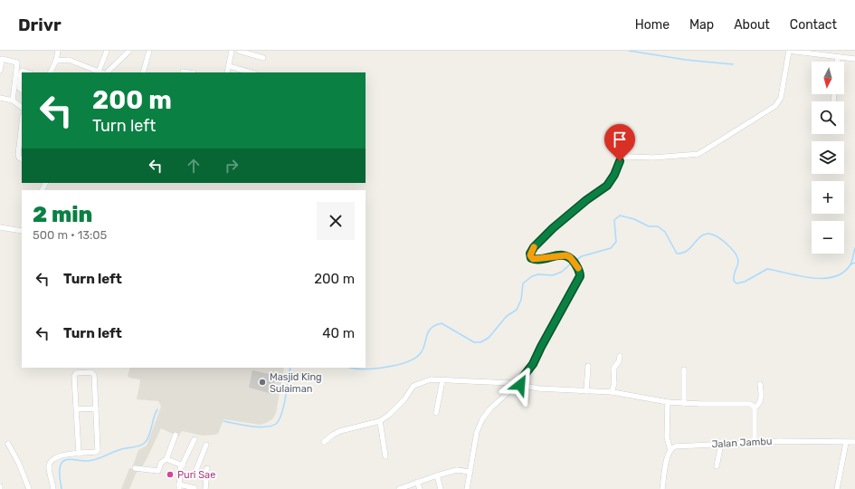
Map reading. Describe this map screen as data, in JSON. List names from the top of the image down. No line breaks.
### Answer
{"streets":{"street":["Jalan Jambu"]},"places":["Masjid King Sulaiman","Puri Sae"],"north":"bottom","page":{"header":"Drivr","nav":["Home","Map","About","Contact"],"map_buttons":["+","−"],"turn":["200 m","Turn left"],"heading":["2 min","500 m · 13:05"],"list":[{"name":"Turn left","value":"200 m"},{"name":"Turn left","value":"40 m"}]}}
